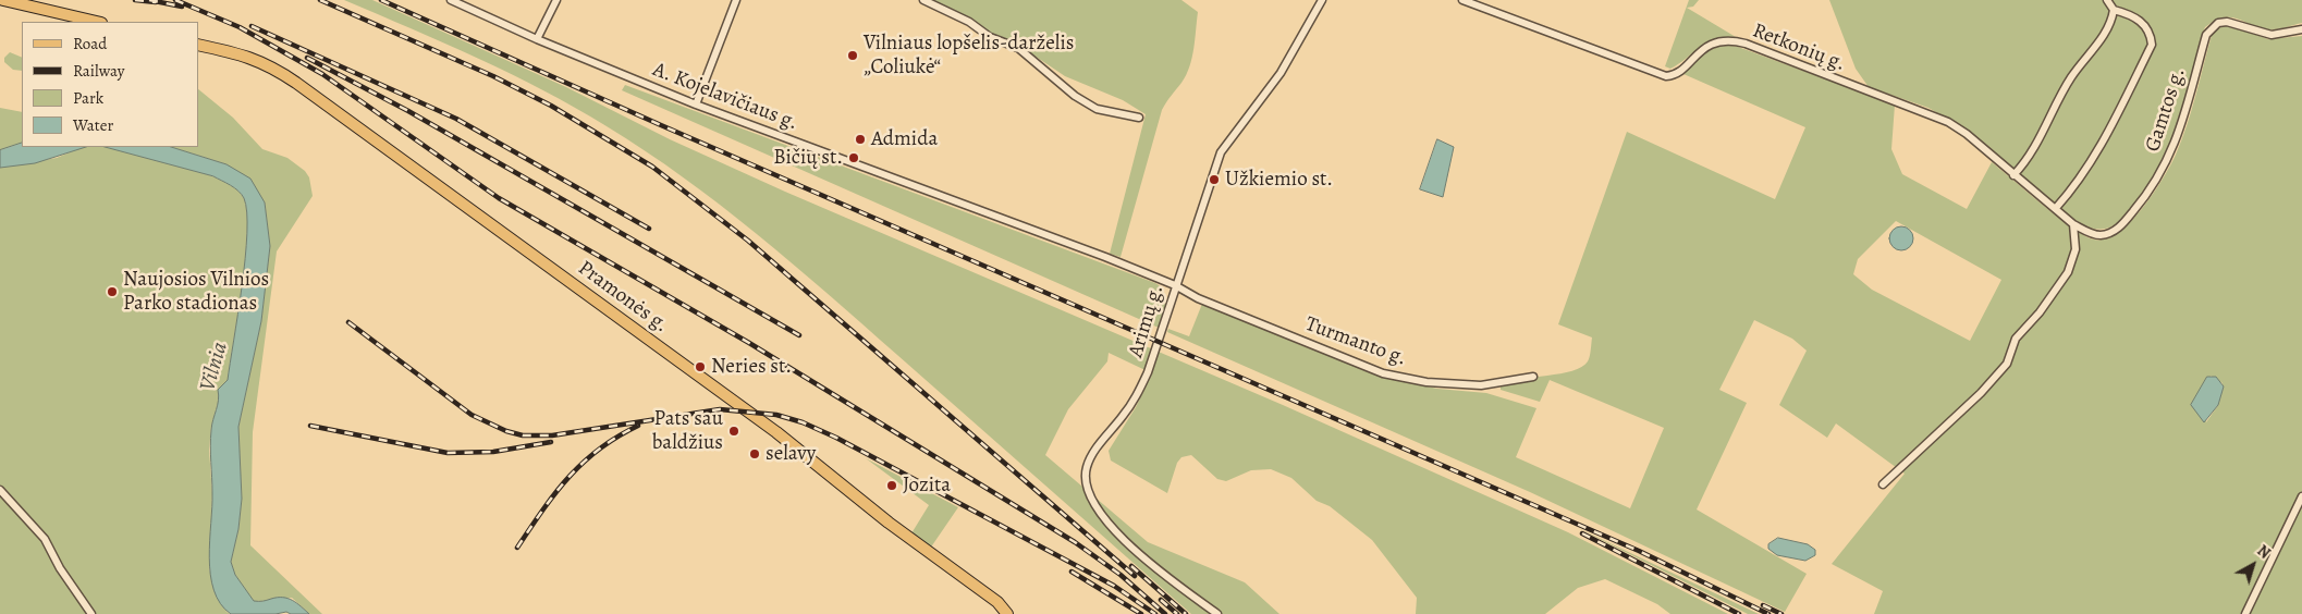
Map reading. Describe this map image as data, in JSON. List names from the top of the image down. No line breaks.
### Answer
{"streets":{"main road":["Pramonės g."],"street":["Retkonių g.","A. Kojelavičiaus g.","Gamtos g.","Arimų g.","Turmanto g."]},"crossings":[["Retkonių g.","Gamtos g."],["A. Kojelavičiaus g.","Arimų g."],["A. Kojelavičiaus g.","Turmanto g."],["Arimų g.","Turmanto g."]],"water":["Vilnia"],"places":["Vilniaus lopšelis-darželis „Coliukė“","Admida","Bičių st.","Užkiemio st.","Naujosios Vilnios Parko stadionas","Neries st.","Pats sau baldžius","selavy","Jozita"],"legend":["Road","Railway","Park","Water"],"north":"top right"}
